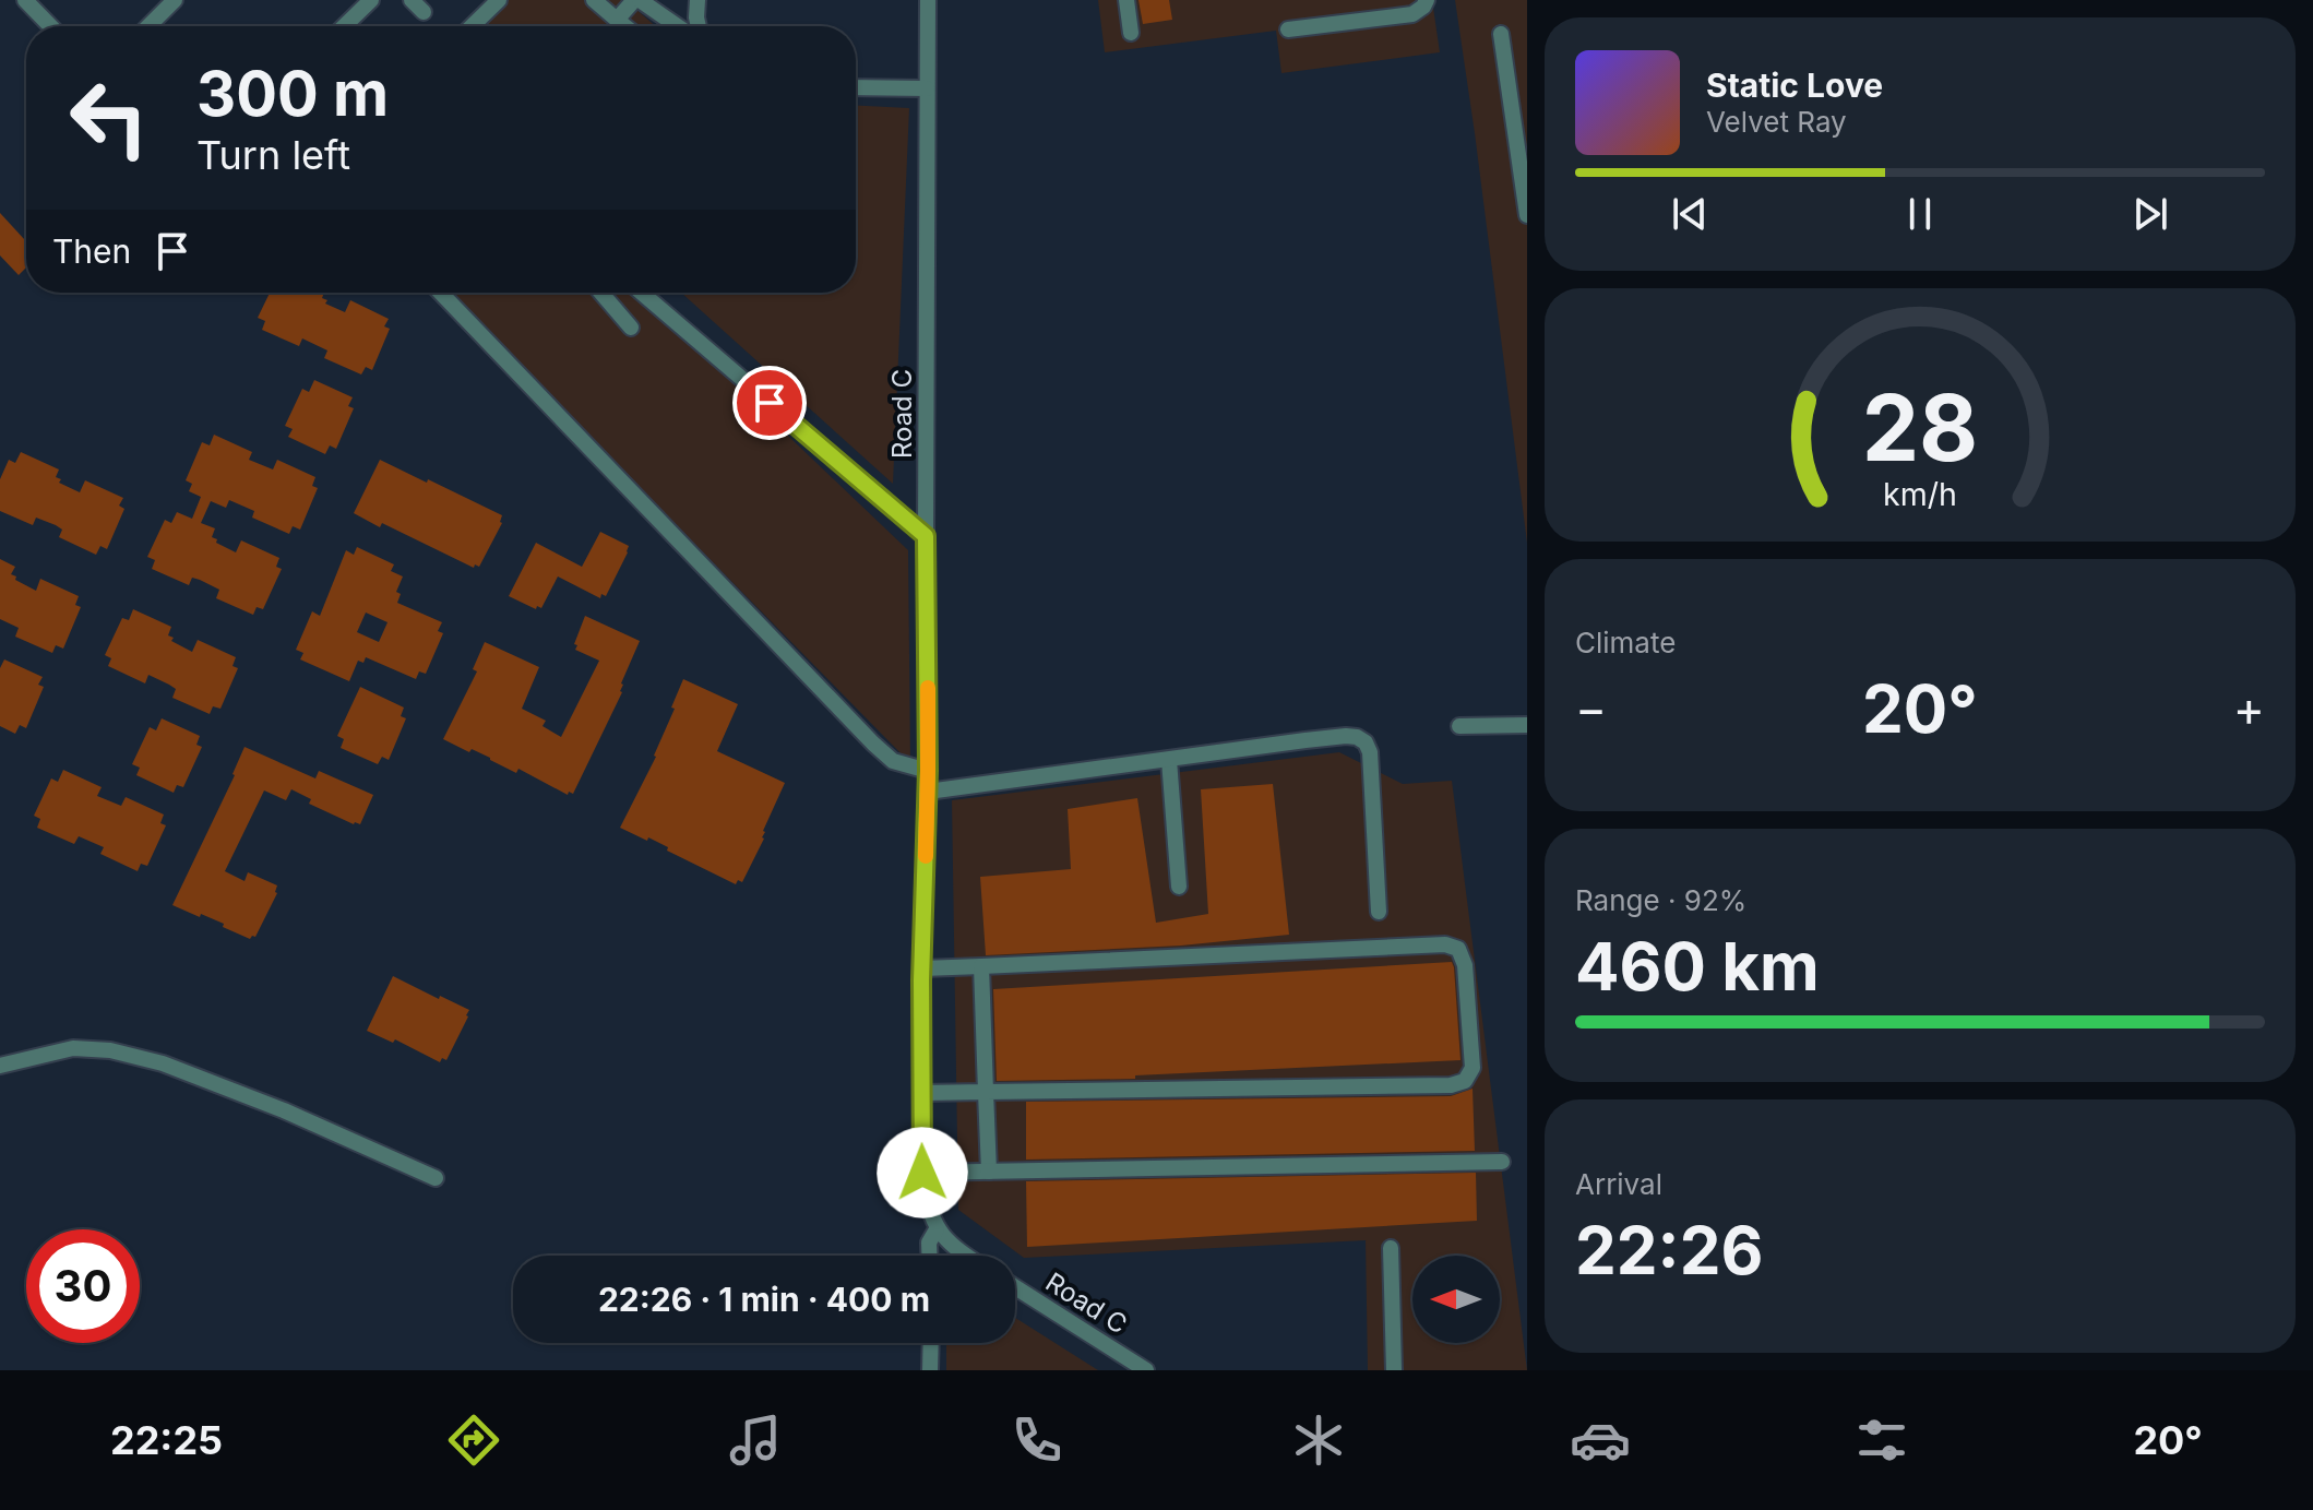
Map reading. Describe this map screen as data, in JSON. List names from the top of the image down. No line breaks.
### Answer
{"streets":{"street":["Road C"]},"north":"left","page":{"turn":["300 m","Turn left"],"song":["Static Love","Velvet Ray"],"then":"Then","tile":["Climate",["Range · 92%","460 km"],["Arrival","22:26"]],"heat":["−","20°","+"],"limit":"30","trip":"22:26 · 1 min · 400 m","tabs":["22:25","20°"],"gauge":["28","km/h"]}}
